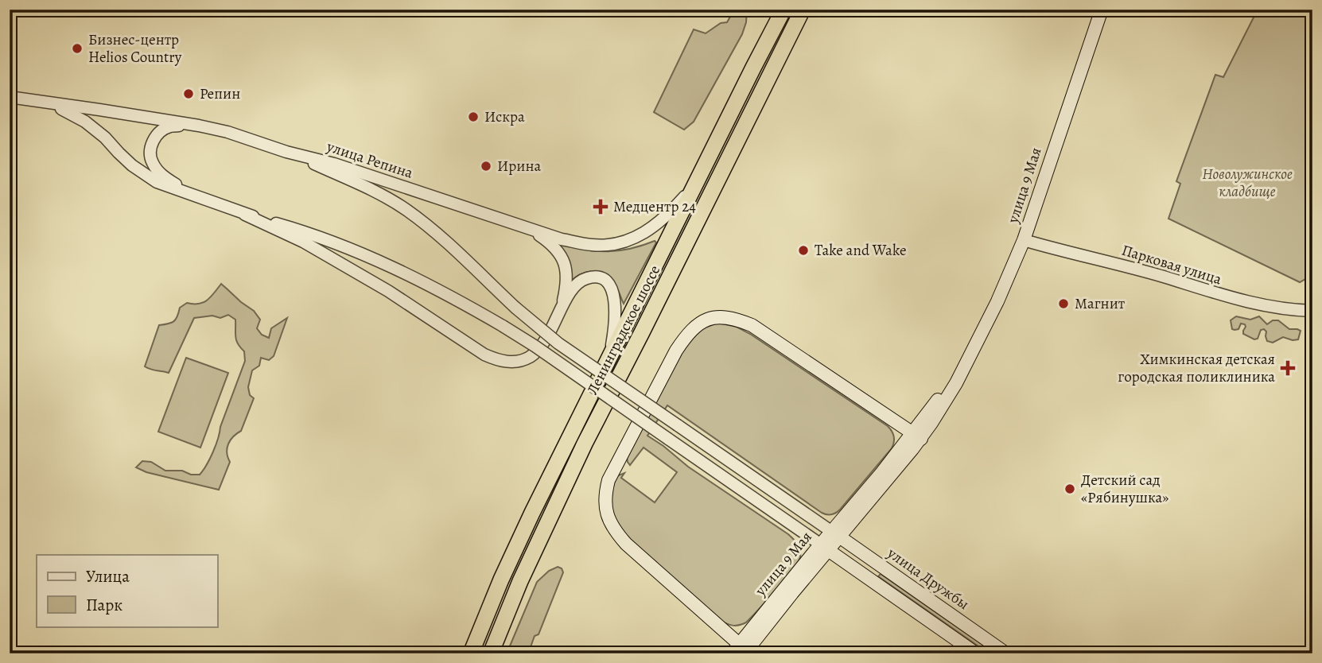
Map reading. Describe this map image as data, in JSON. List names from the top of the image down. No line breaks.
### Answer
{"streets":{"highway":["Ленинградское шоссе"],"main road":["улица 9 Мая","улица Дружбы"],"street":["улица Репина","Парковая улица"]},"crossings":[["улица Репина","Ленинградское шоссе"],["улица 9 Мая","Парковая улица"],["улица 9 Мая","улица Дружбы"]],"parks":["Новолужинское кладбище"],"places":{"other":["Бизнес-центр Helios Country","Репин","Искра","Ирина","Take and Wake","Магнит","Детский сад «Рябинушка»"],"health":["Медцентр 24","Химкинская детская городская поликлиника"]},"legend":["Улица","Парк"]}
